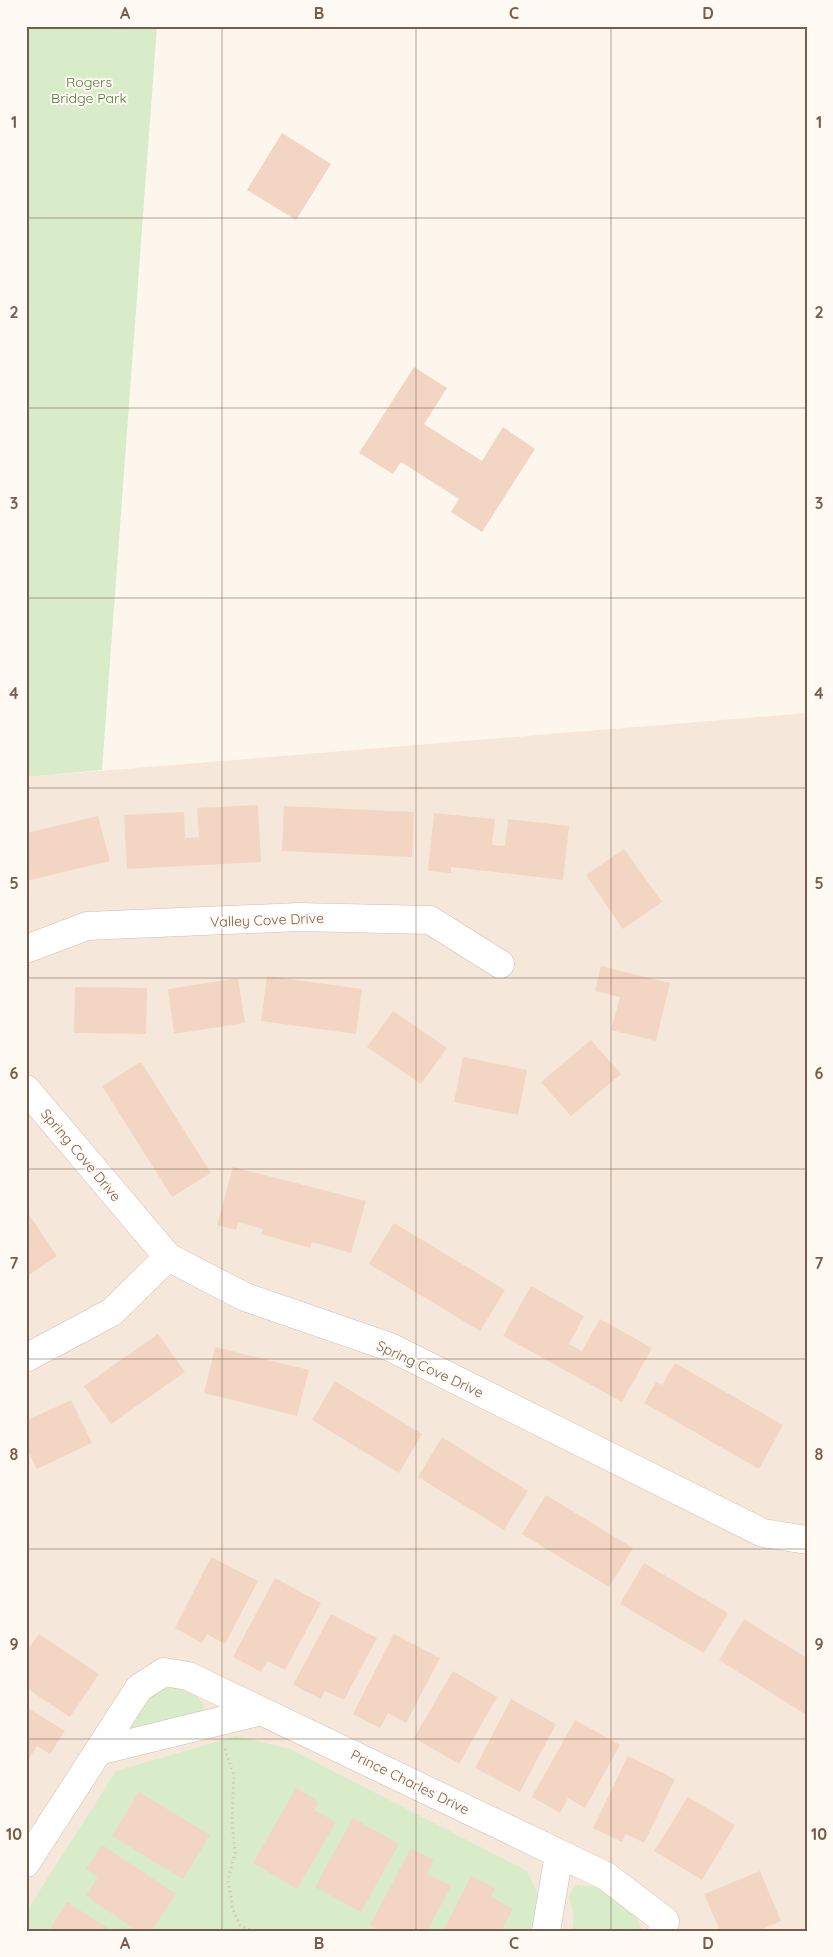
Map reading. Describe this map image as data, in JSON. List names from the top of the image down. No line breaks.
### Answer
{"streets":{"street":["Valley Cove Drive","Spring Cove Drive","Prince Charles Drive"]},"parks":["Rogers Bridge Park"],"grid":{"columns":["A","B","C","D"],"rows":["1","2","3","4","5","6","7","8","9","10"]}}
